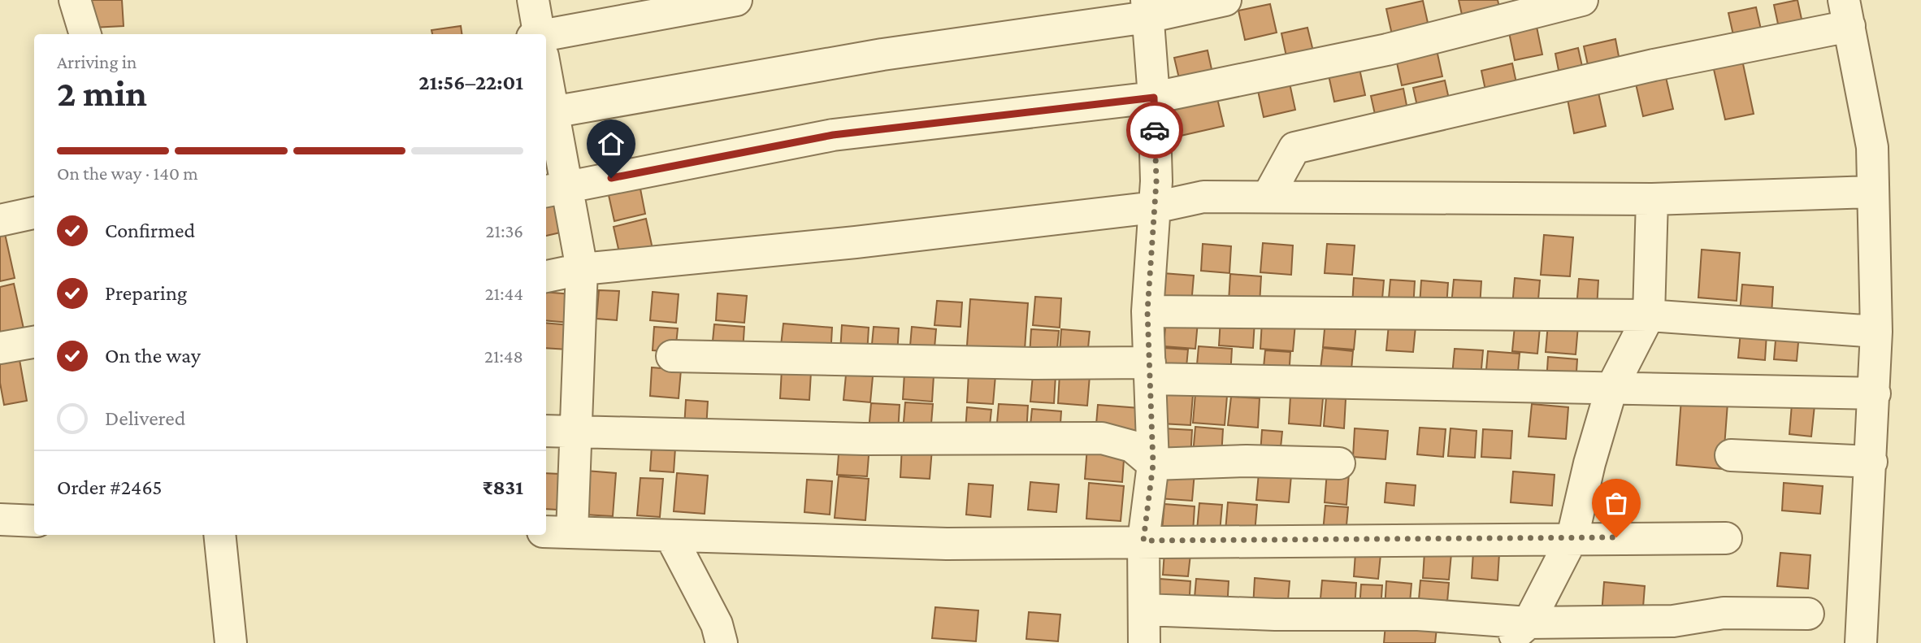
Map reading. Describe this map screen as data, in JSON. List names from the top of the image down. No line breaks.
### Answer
{"page":{"heading":["2 min","Arriving in","21:56–22:01"],"panel":["Order #2465","₹831"],"bar":"On the way · 140 m","list":[["Confirmed","21:36"],["Preparing","21:44"],["On the way","21:48"],"Delivered"]}}
